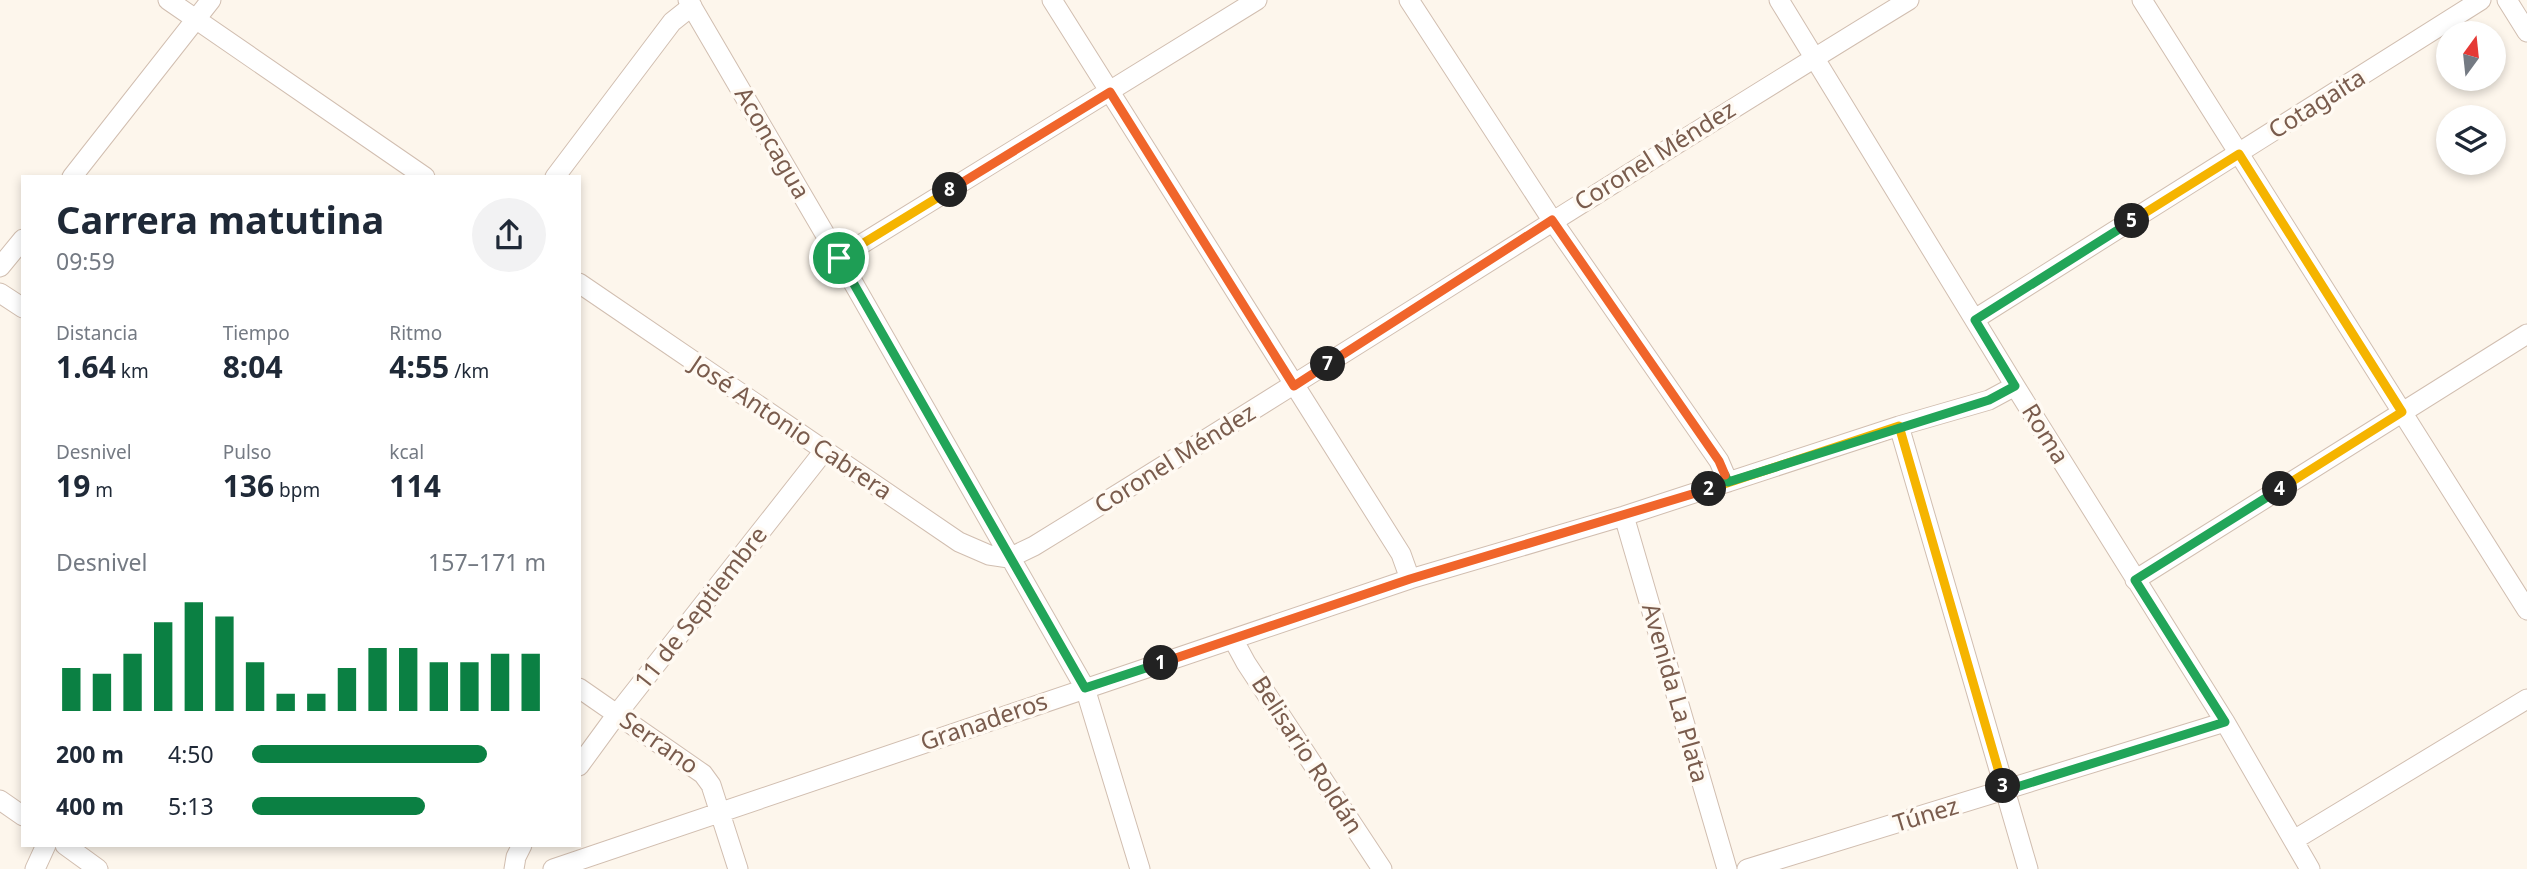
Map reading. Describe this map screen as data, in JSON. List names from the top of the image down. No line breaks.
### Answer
{"streets":{"street":["Cotagaita","Aconcagua","Coronel Méndez","José Antonio Cabrera","Roma","11 de Septiembre","Avenida La Plata","Granaderos","Serrano","Belisario Roldán","Túnez"]},"crossings":[["Cotagaita","Roma"],["Aconcagua","Coronel Méndez"],["Aconcagua","José Antonio Cabrera"],["Aconcagua","Granaderos"],["Coronel Méndez","José Antonio Cabrera"],["Coronel Méndez","Roma"],["José Antonio Cabrera","11 de Septiembre"],["Roma","Granaderos"],["Roma","Túnez"],["11 de Septiembre","Serrano"],["Avenida La Plata","Granaderos"],["Granaderos","Serrano"],["Granaderos","Belisario Roldán"]],"north":"top","page":{"pins":["8","5","7","2","4","1","3"],"heading":["Carrera matutina","09:59"],"stats":[["Distancia","1.64 km"],["Tiempo","8:04"],["Ritmo","4:55 /km"],["Desnivel","19 m"],["Pulso","136 bpm"],["kcal","114"]],"chart":["Desnivel","157–171 m"],"list":[{"name":"200 m","note":"4:50"},{"name":"400 m","note":"5:13"}]}}
